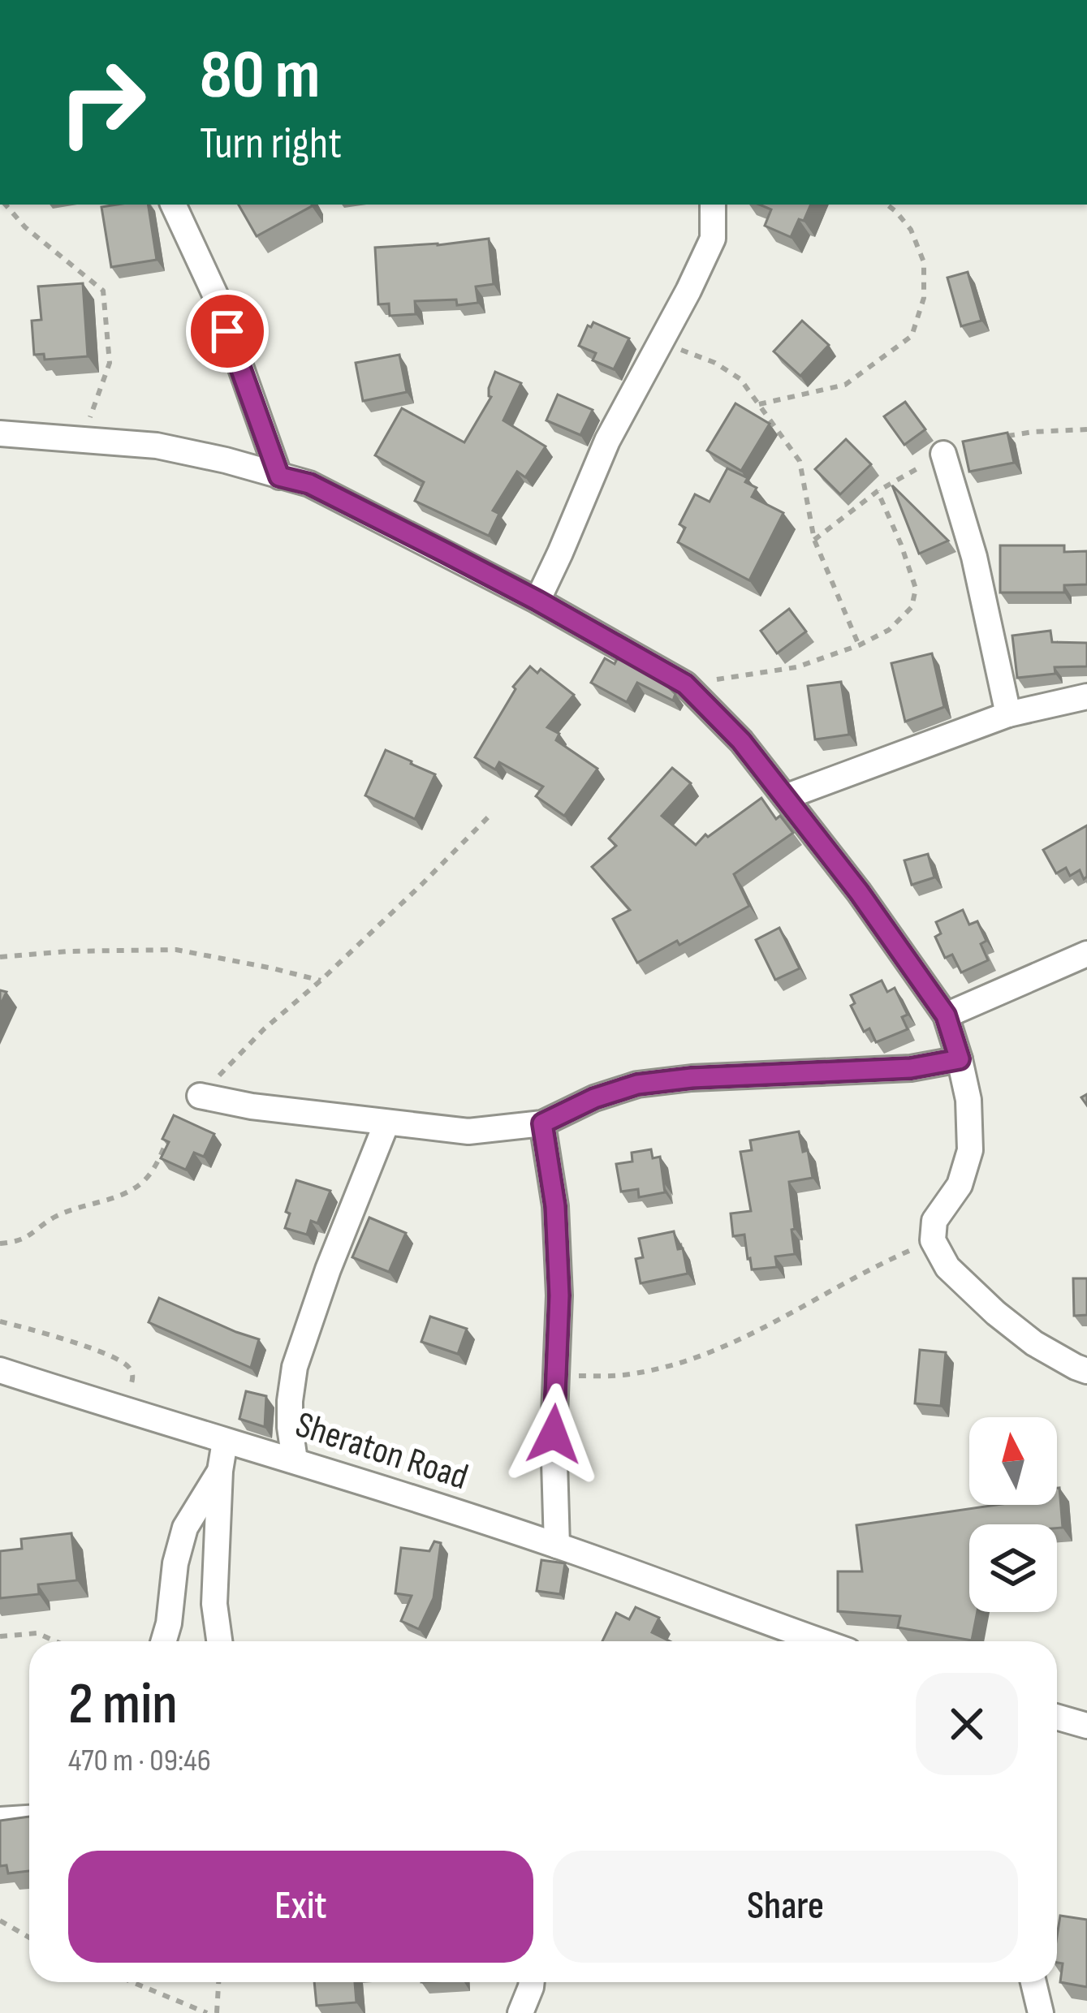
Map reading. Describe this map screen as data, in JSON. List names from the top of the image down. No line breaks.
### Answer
{"streets":{"street":["Sheraton Road"]},"north":"top","page":{"turn":["80 m","Turn right"],"heading":["2 min","470 m · 09:46"],"buttons":["Exit","Share"]}}
